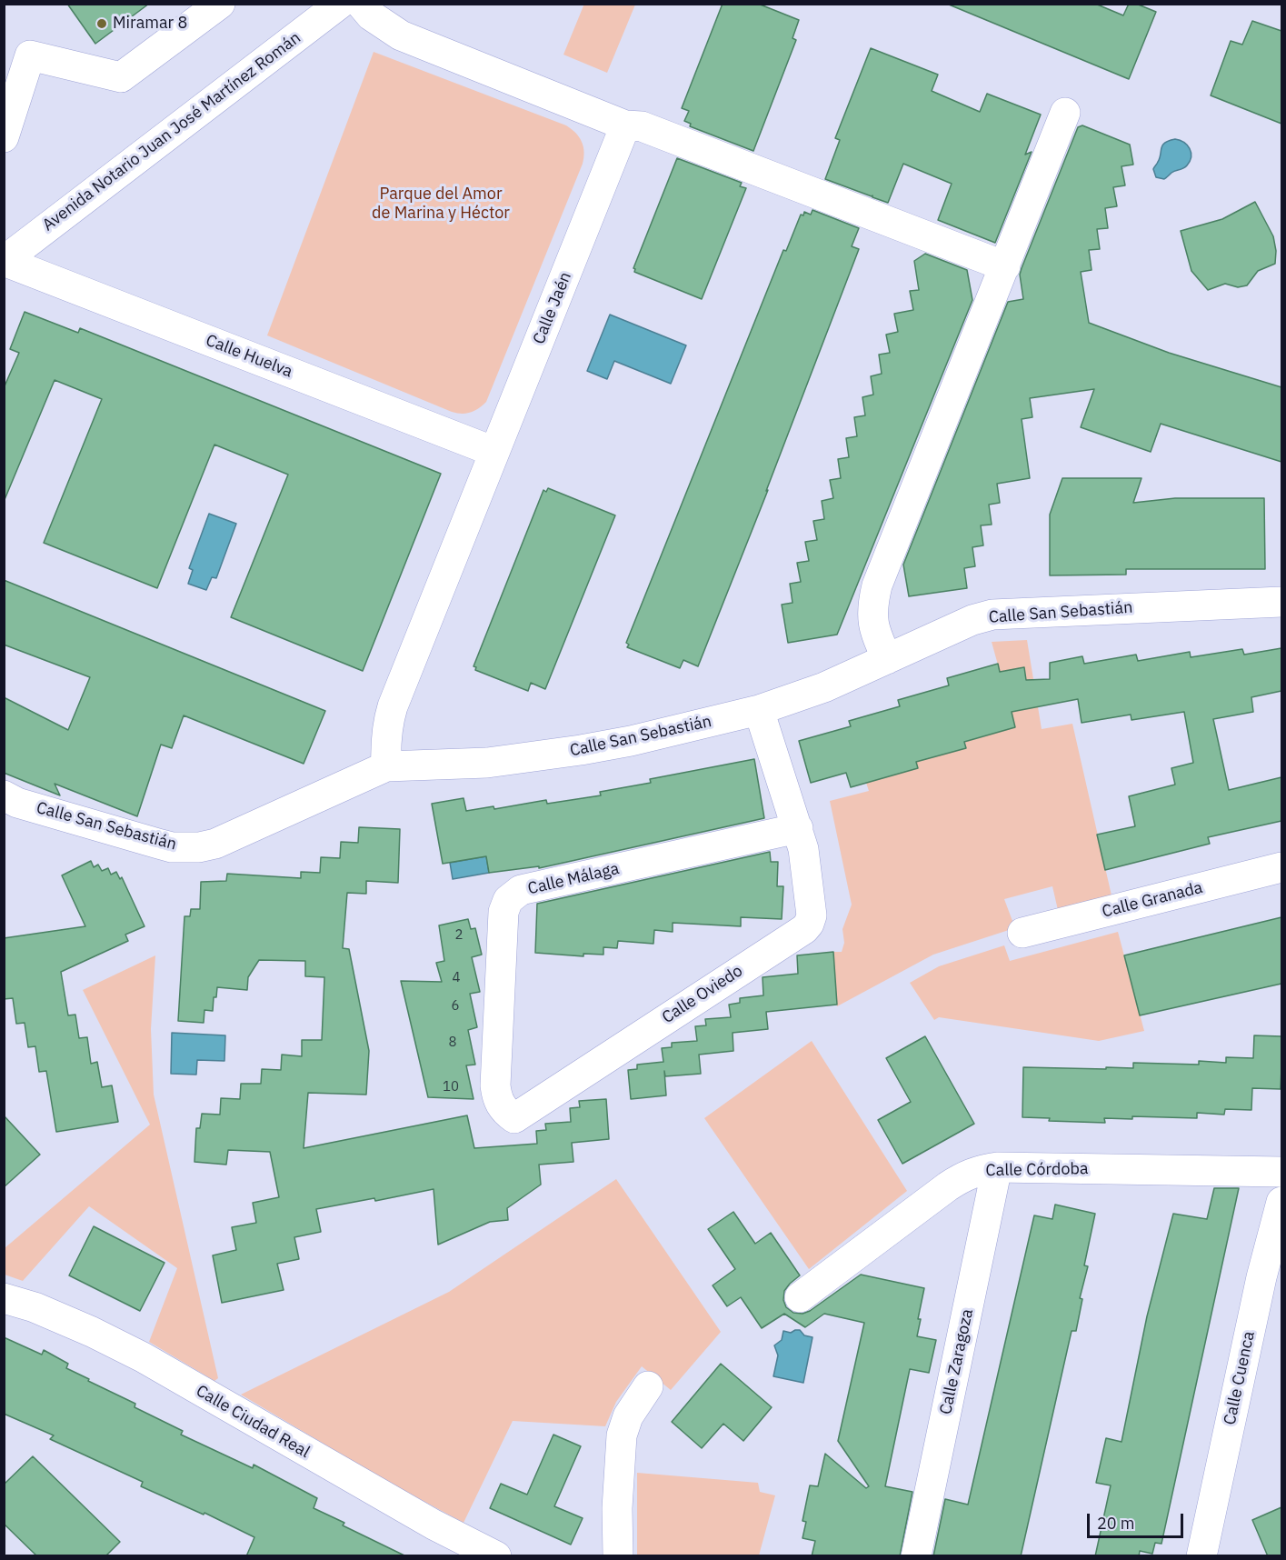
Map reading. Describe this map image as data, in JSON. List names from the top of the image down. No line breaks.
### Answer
{"streets":{"street":["Avenida Notario Juan José Martínez Román","Calle Jaén","Calle Huelva","Calle San Sebastián","Calle Málaga","Calle Granada","Calle Oviedo","Calle Córdoba","Calle Zaragoza","Calle Cuenca","Calle Ciudad Real"]},"crossings":[["Avenida Notario Juan José Martínez Román","Calle Huelva"],["Calle Jaén","Calle Huelva"],["Calle Jaén","Calle San Sebastián"],["Calle San Sebastián","Calle Oviedo"],["Calle Málaga","Calle Oviedo"],["Calle Córdoba","Calle Zaragoza"]],"parks":["Parque del Amor de Marina y Héctor"],"places":["Miramar 8"],"house_numbers":["2","4","6","8","10"],"scale_bar":"20 m"}
